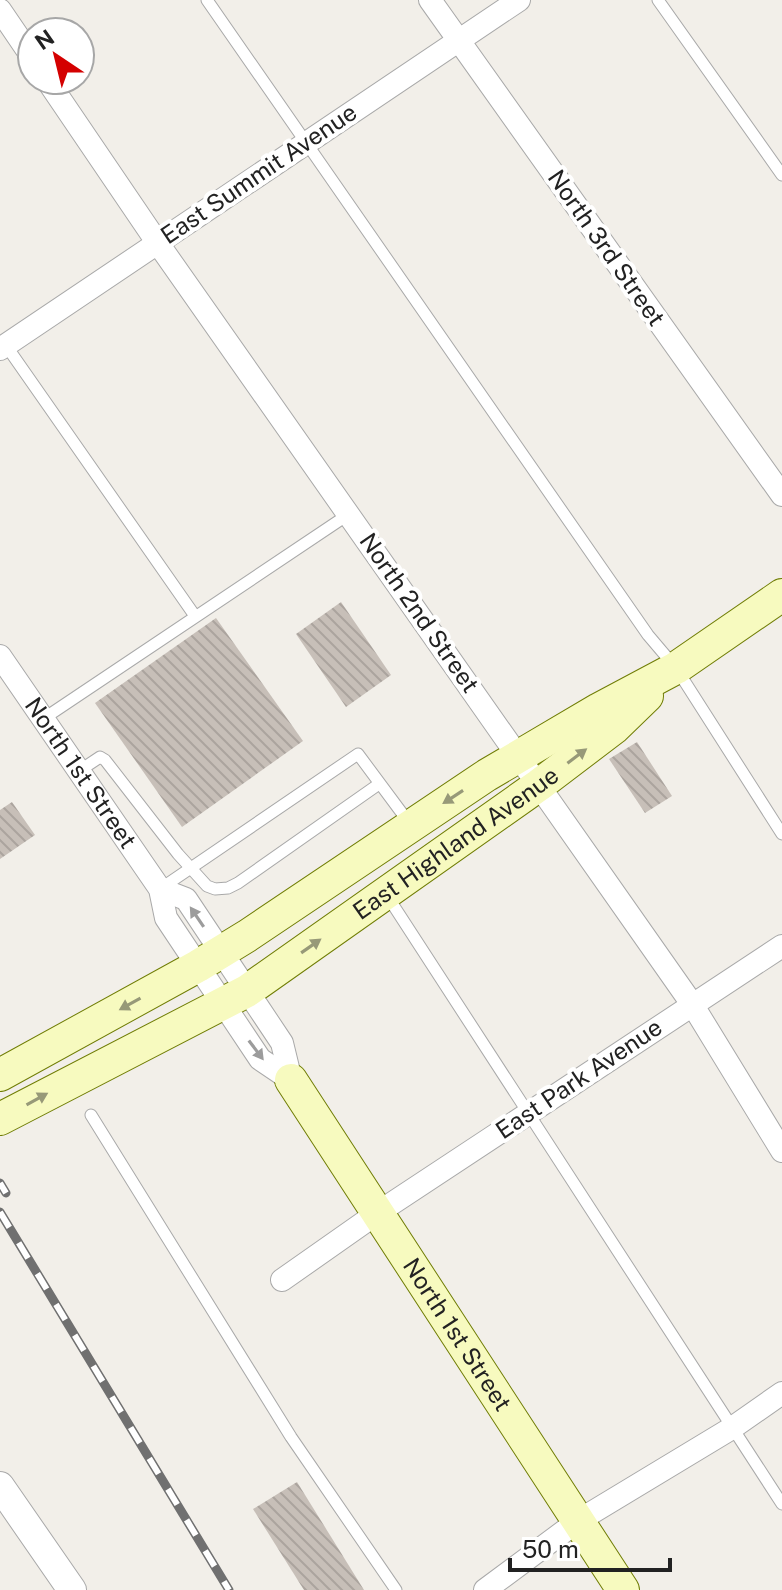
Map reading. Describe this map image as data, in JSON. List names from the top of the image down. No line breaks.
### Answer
{"streets":{"main road":["North 1st Street","East Highland Avenue"],"street":["East Summit Avenue","North 3rd Street","North 2nd Street","East Park Avenue"]},"crossings":[["East Summit Avenue","North 3rd Street"],["East Summit Avenue","North 2nd Street"],["North 2nd Street","East Highland Avenue"],["North 2nd Street","East Park Avenue"],["North 1st Street","East Highland Avenue"],["North 1st Street","East Park Avenue"]],"scale_bar":"50 m","north":"top left"}
